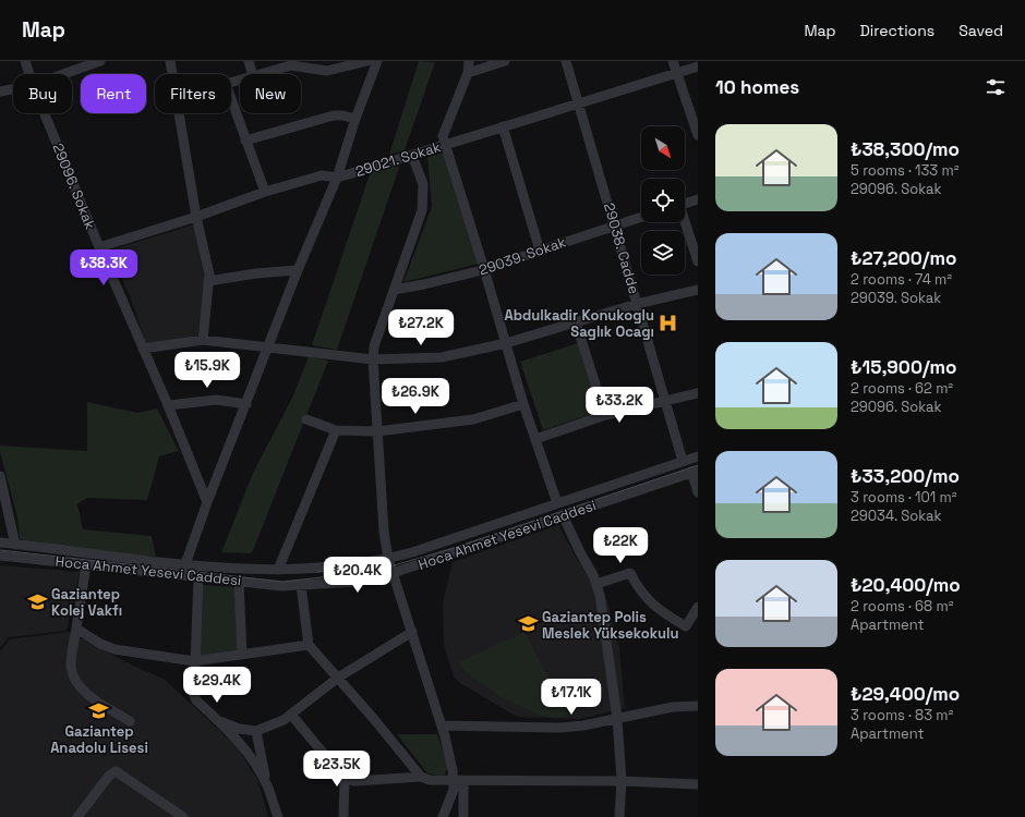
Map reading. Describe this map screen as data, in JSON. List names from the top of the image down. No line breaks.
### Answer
{"streets":{"street":["29021. Sokak","29096. Sokak","29038. Cadde","29039. Sokak","Hoca Ahmet Yesevi Caddesi"]},"crossings":[["29021. Sokak","29096. Sokak"],["29021. Sokak","29038. Cadde"],["29038. Cadde","29039. Sokak"],["29038. Cadde","Hoca Ahmet Yesevi Caddesi"]],"places":{"hospital":["Abdulkadir Konukoglu Saglık Ocagı"],"school or university":["Gaziantep Kolej Vakfı","Gaziantep Polis Meslek Yüksekokulu","Gaziantep Anadolu Lisesi"]},"north":"bottom right","page":{"header":"Map","nav":["Map","Directions","Saved"],"heading":"10 homes","chip":["Buy","Rent","Filters","New"],"list":[{"name":"₺38,300/mo","note":"5 rooms · 133 m² · 29096. Sokak"},{"name":"₺27,200/mo","note":"2 rooms · 74 m² · 29039. Sokak"},{"name":"₺15,900/mo","note":"2 rooms · 62 m² · 29096. Sokak"},{"name":"₺33,200/mo","note":"3 rooms · 101 m² · 29034. Sokak"},{"name":"₺20,400/mo","note":"2 rooms · 68 m² · Apartment"},{"name":"₺29,400/mo","note":"3 rooms · 83 m² · Apartment"}],"price":["₺38.3K","₺27.2K","₺15.9K","₺26.9K","₺33.2K","₺22K","₺20.4K","₺29.4K","₺17.1K","₺23.5K"]}}
